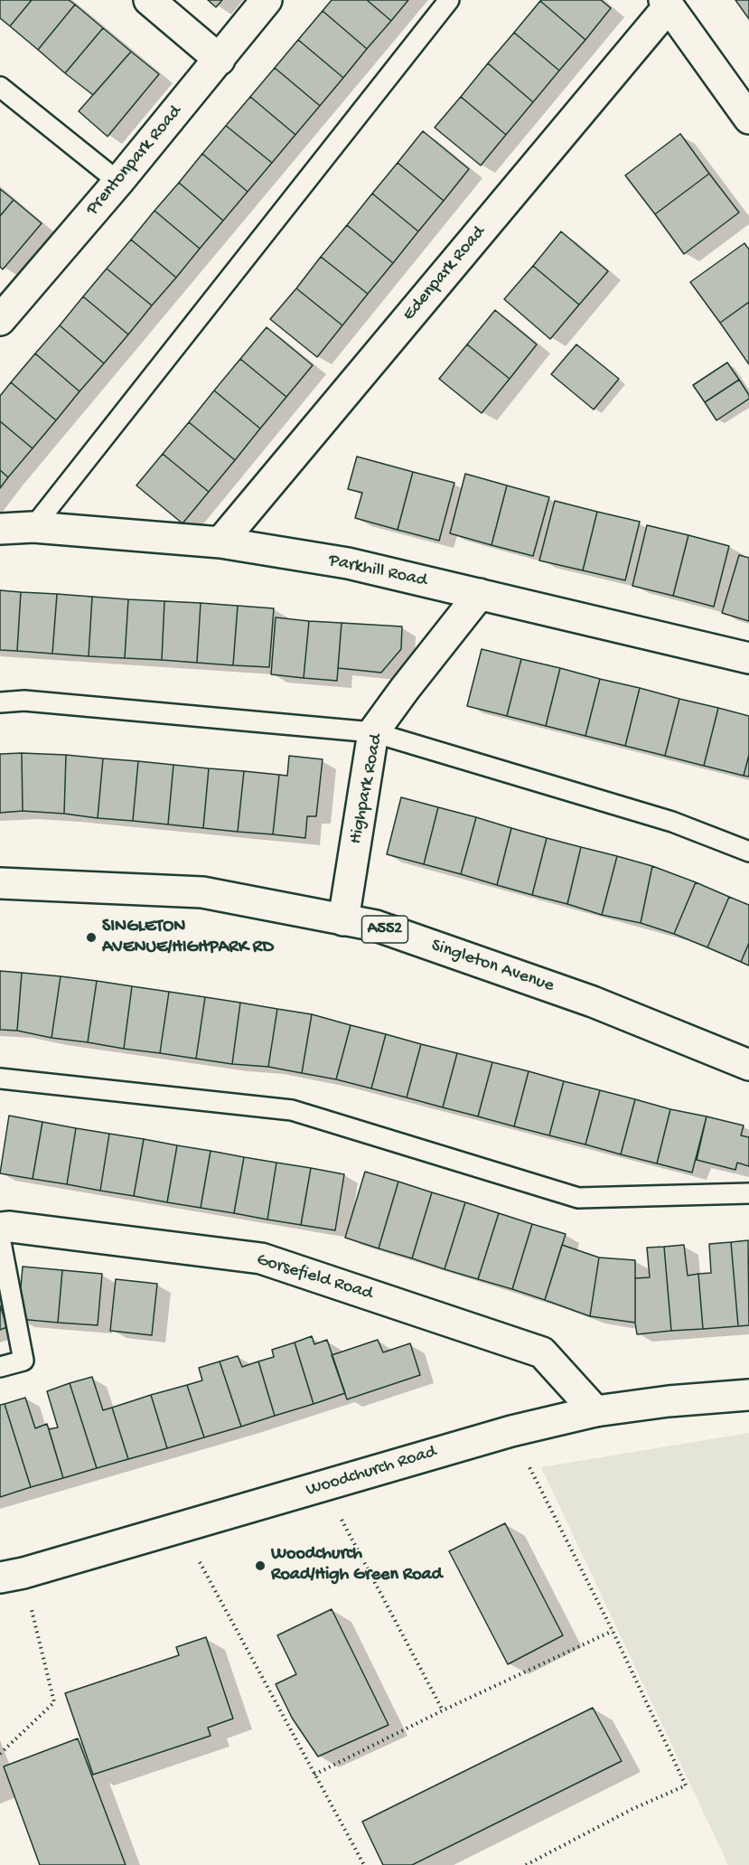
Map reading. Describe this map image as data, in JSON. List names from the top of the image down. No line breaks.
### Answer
{"streets":{"main road":["Prentonpark Road","Edenpark Road","Parkhill Road","Highpark Road","A552","Singleton Avenue","Gorsefield Road","Woodchurch Road"]},"crossings":[["Edenpark Road","Parkhill Road"],["Parkhill Road","Highpark Road"],["Highpark Road","Singleton Avenue"],["Gorsefield Road","Woodchurch Road"]],"places":["SINGLETON AVENUE/HIGHPARK RD","Woodchurch Road/High Green Road"]}
